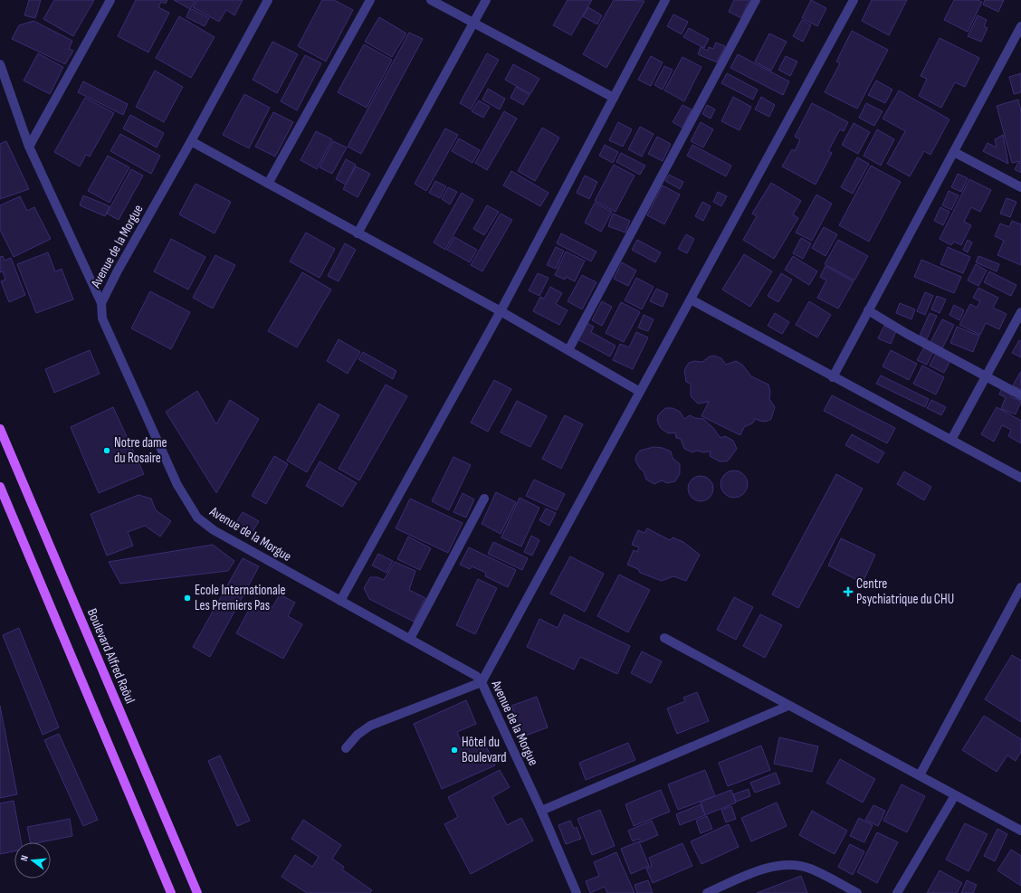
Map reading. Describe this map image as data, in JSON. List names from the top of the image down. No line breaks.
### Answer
{"streets":{"main road":["Boulevard Alfred Raôul"],"street":["Avenue de la Morgue"]},"places":{"other":["Notre dame du Rosaire","Ecole Internationale Les Premiers Pas","Hôtel du Boulevard"],"health":["Centre Psychiatrique du CHU"]},"north":"left"}
